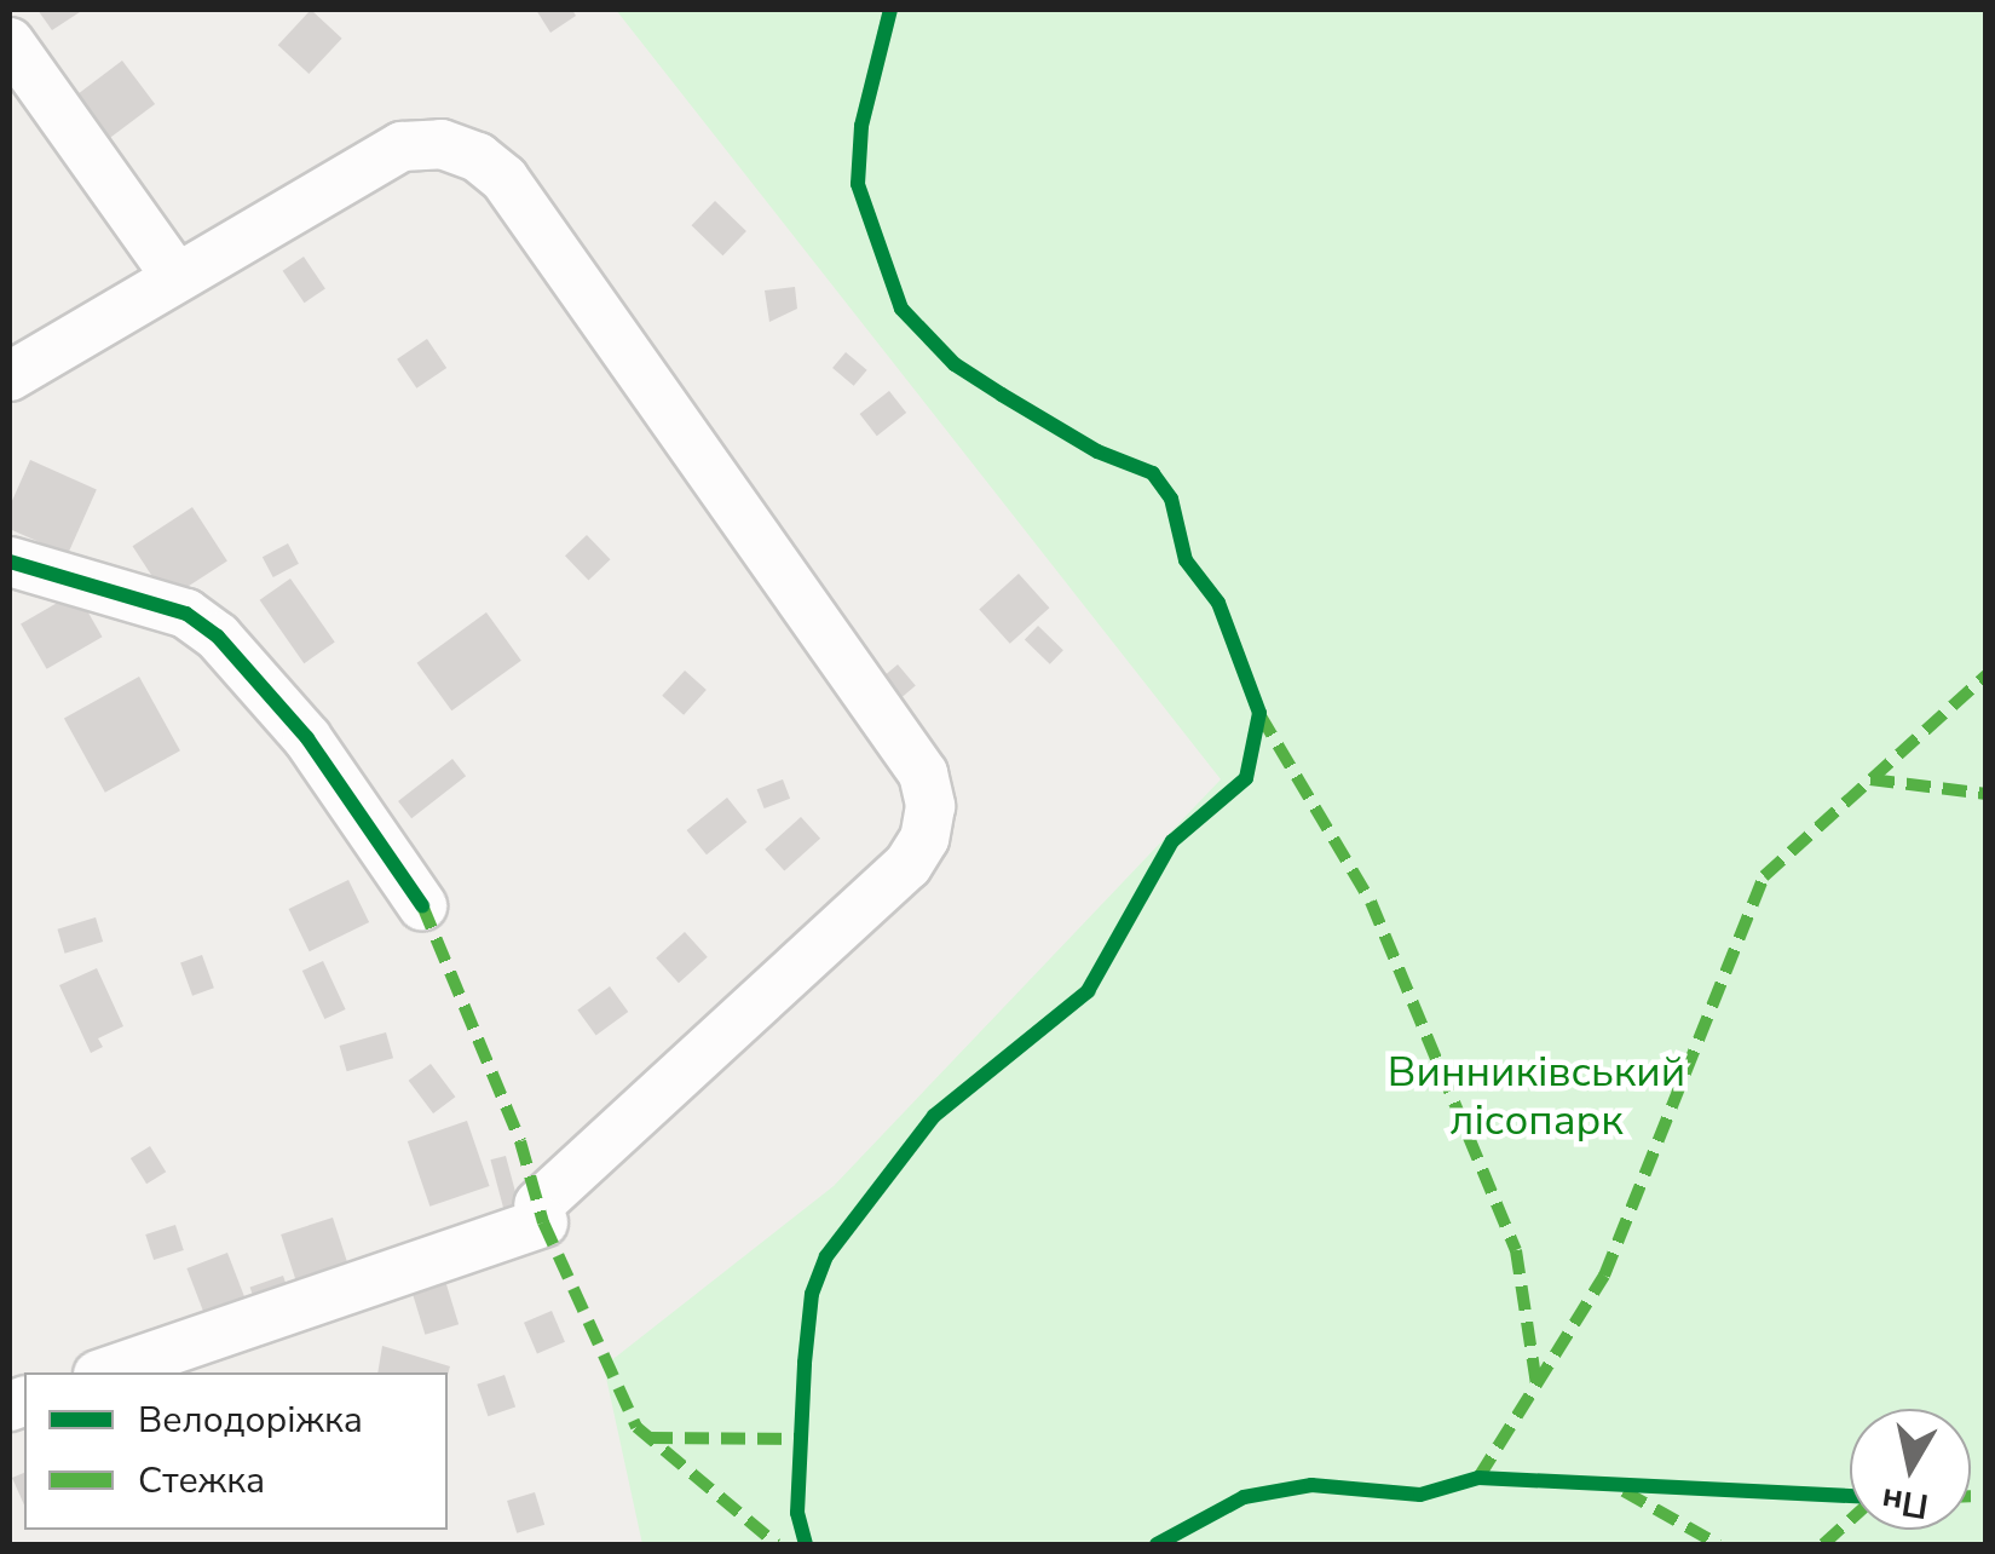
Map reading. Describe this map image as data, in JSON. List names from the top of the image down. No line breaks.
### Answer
{"parks":["Винниківський лісопарк"],"legend":["Велодоріжка","Стежка"],"north":"bottom"}
